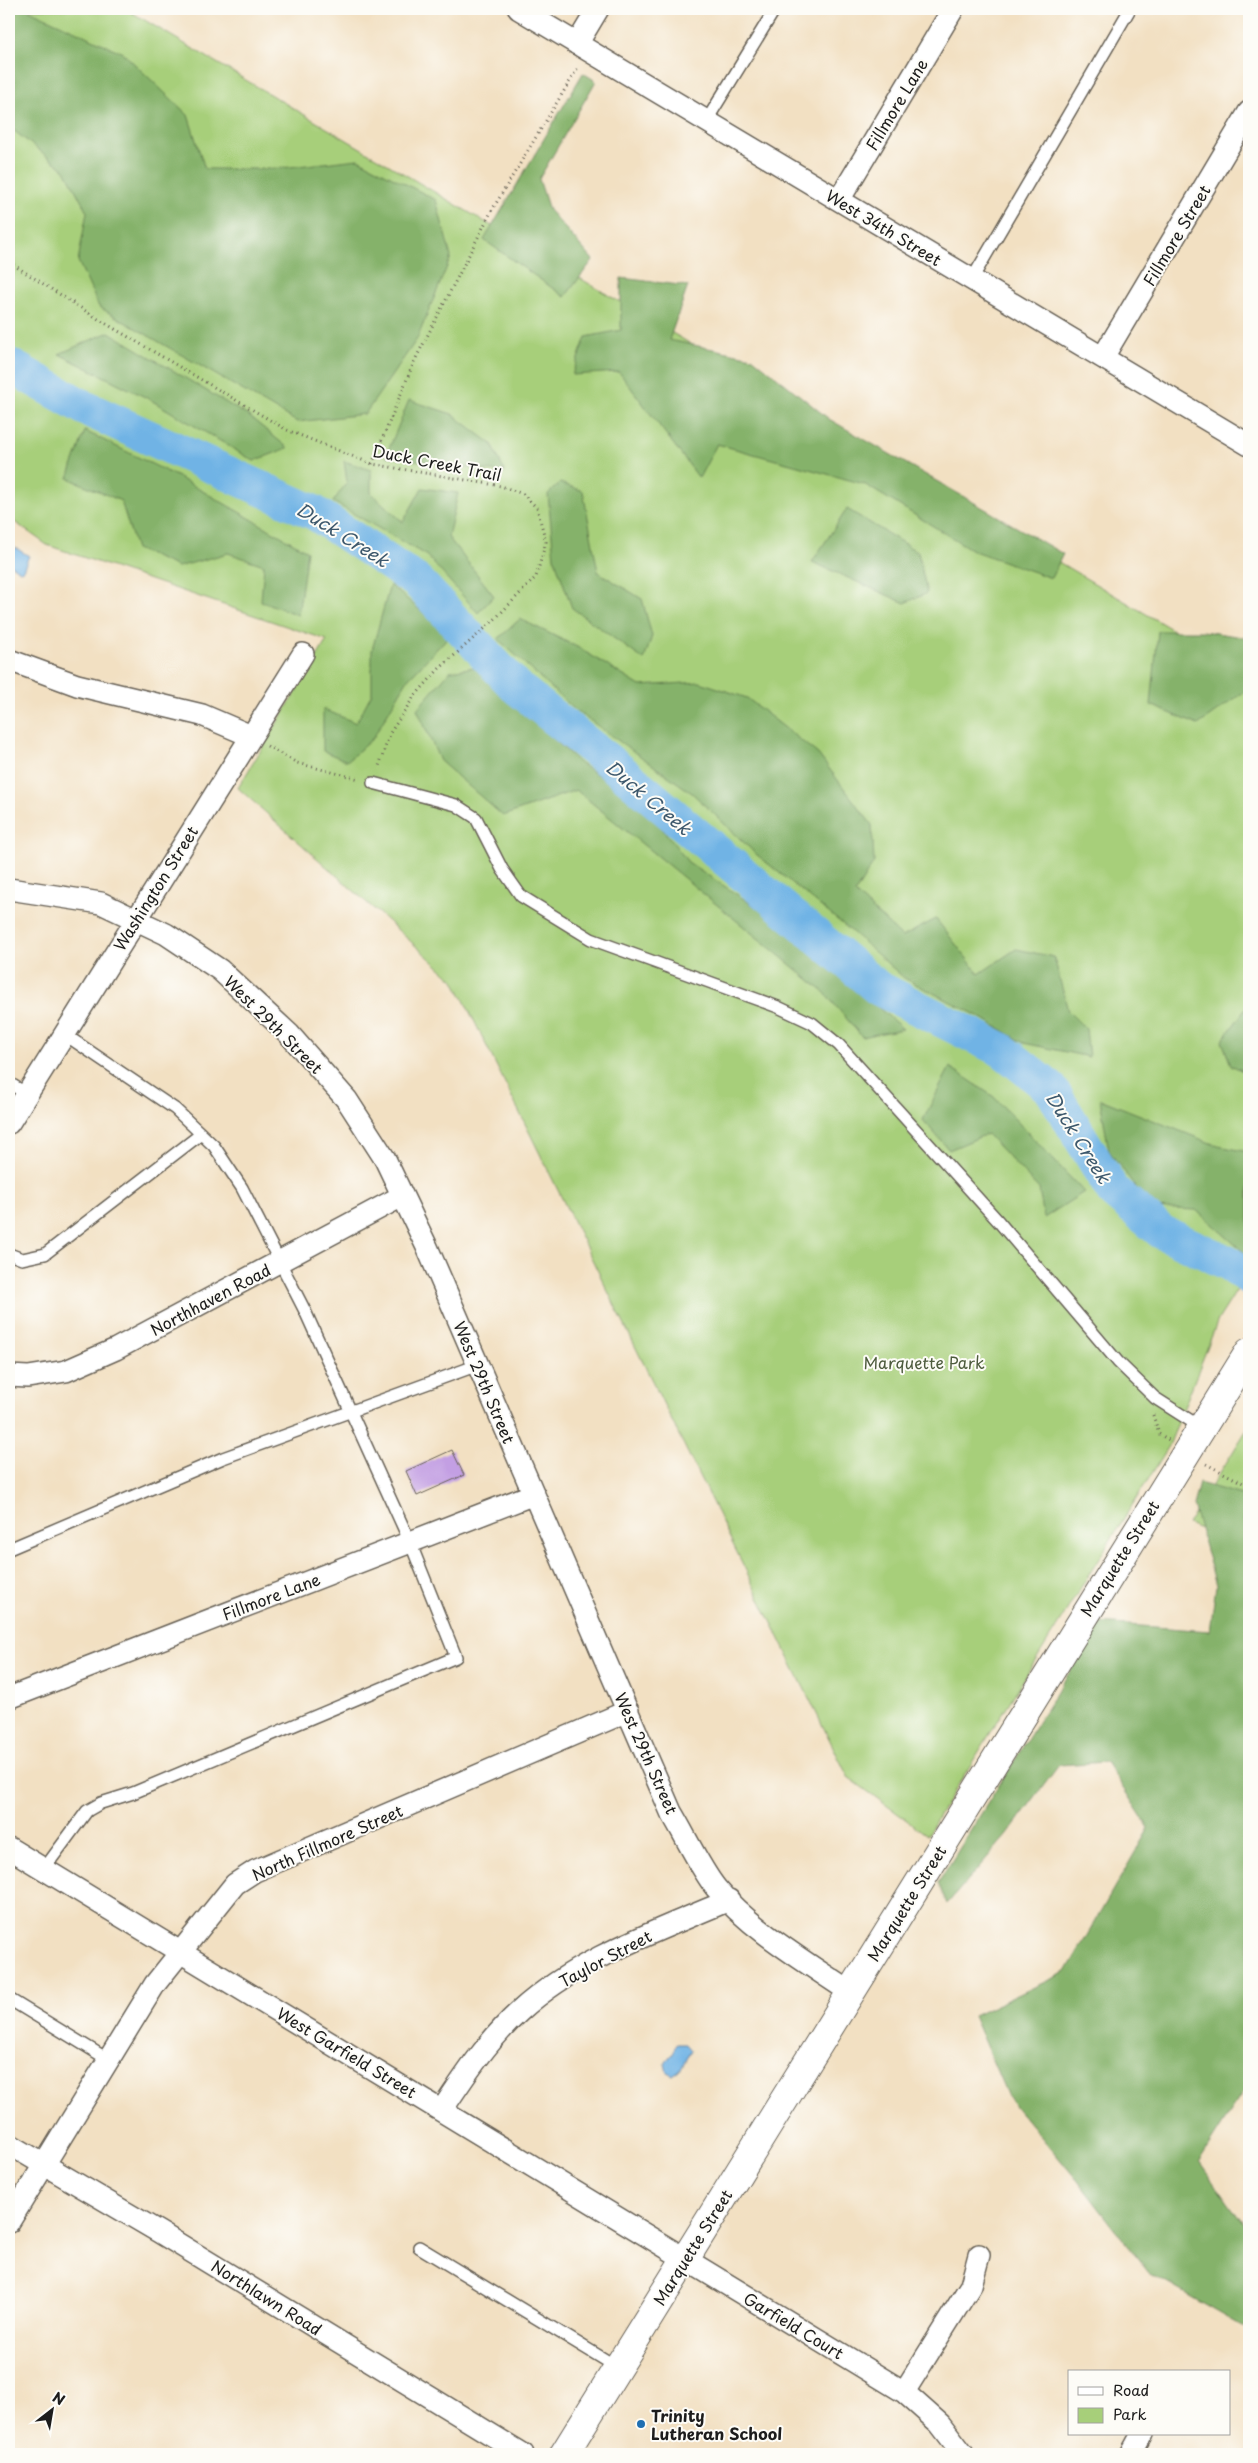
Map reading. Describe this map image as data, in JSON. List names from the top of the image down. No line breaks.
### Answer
{"streets":{"main road":["Marquette Street"],"street":["Fillmore Lane","West 34th Street","Fillmore Street","Washington Street","West 29th Street","Northhaven Road","North Fillmore Street","Taylor Street","West Garfield Street","Northlawn Road","Garfield Court"],"path":["Duck Creek Trail"]},"crossings":[["Fillmore Lane","West 34th Street"],["Fillmore Lane","West 29th Street"],["West 34th Street","Fillmore Street"],["Washington Street","West 29th Street"],["West 29th Street","Northhaven Road"],["West 29th Street","Marquette Street"],["West 29th Street","North Fillmore Street"],["West 29th Street","Taylor Street"],["Marquette Street","West Garfield Street"],["Marquette Street","Garfield Court"],["North Fillmore Street","West Garfield Street"],["North Fillmore Street","Northlawn Road"],["Taylor Street","West Garfield Street"],["West Garfield Street","Garfield Court"]],"water":["Duck Creek"],"parks":["Marquette Park"],"places":["Trinity Lutheran School"],"legend":["Road","Park"],"north":"top right"}
